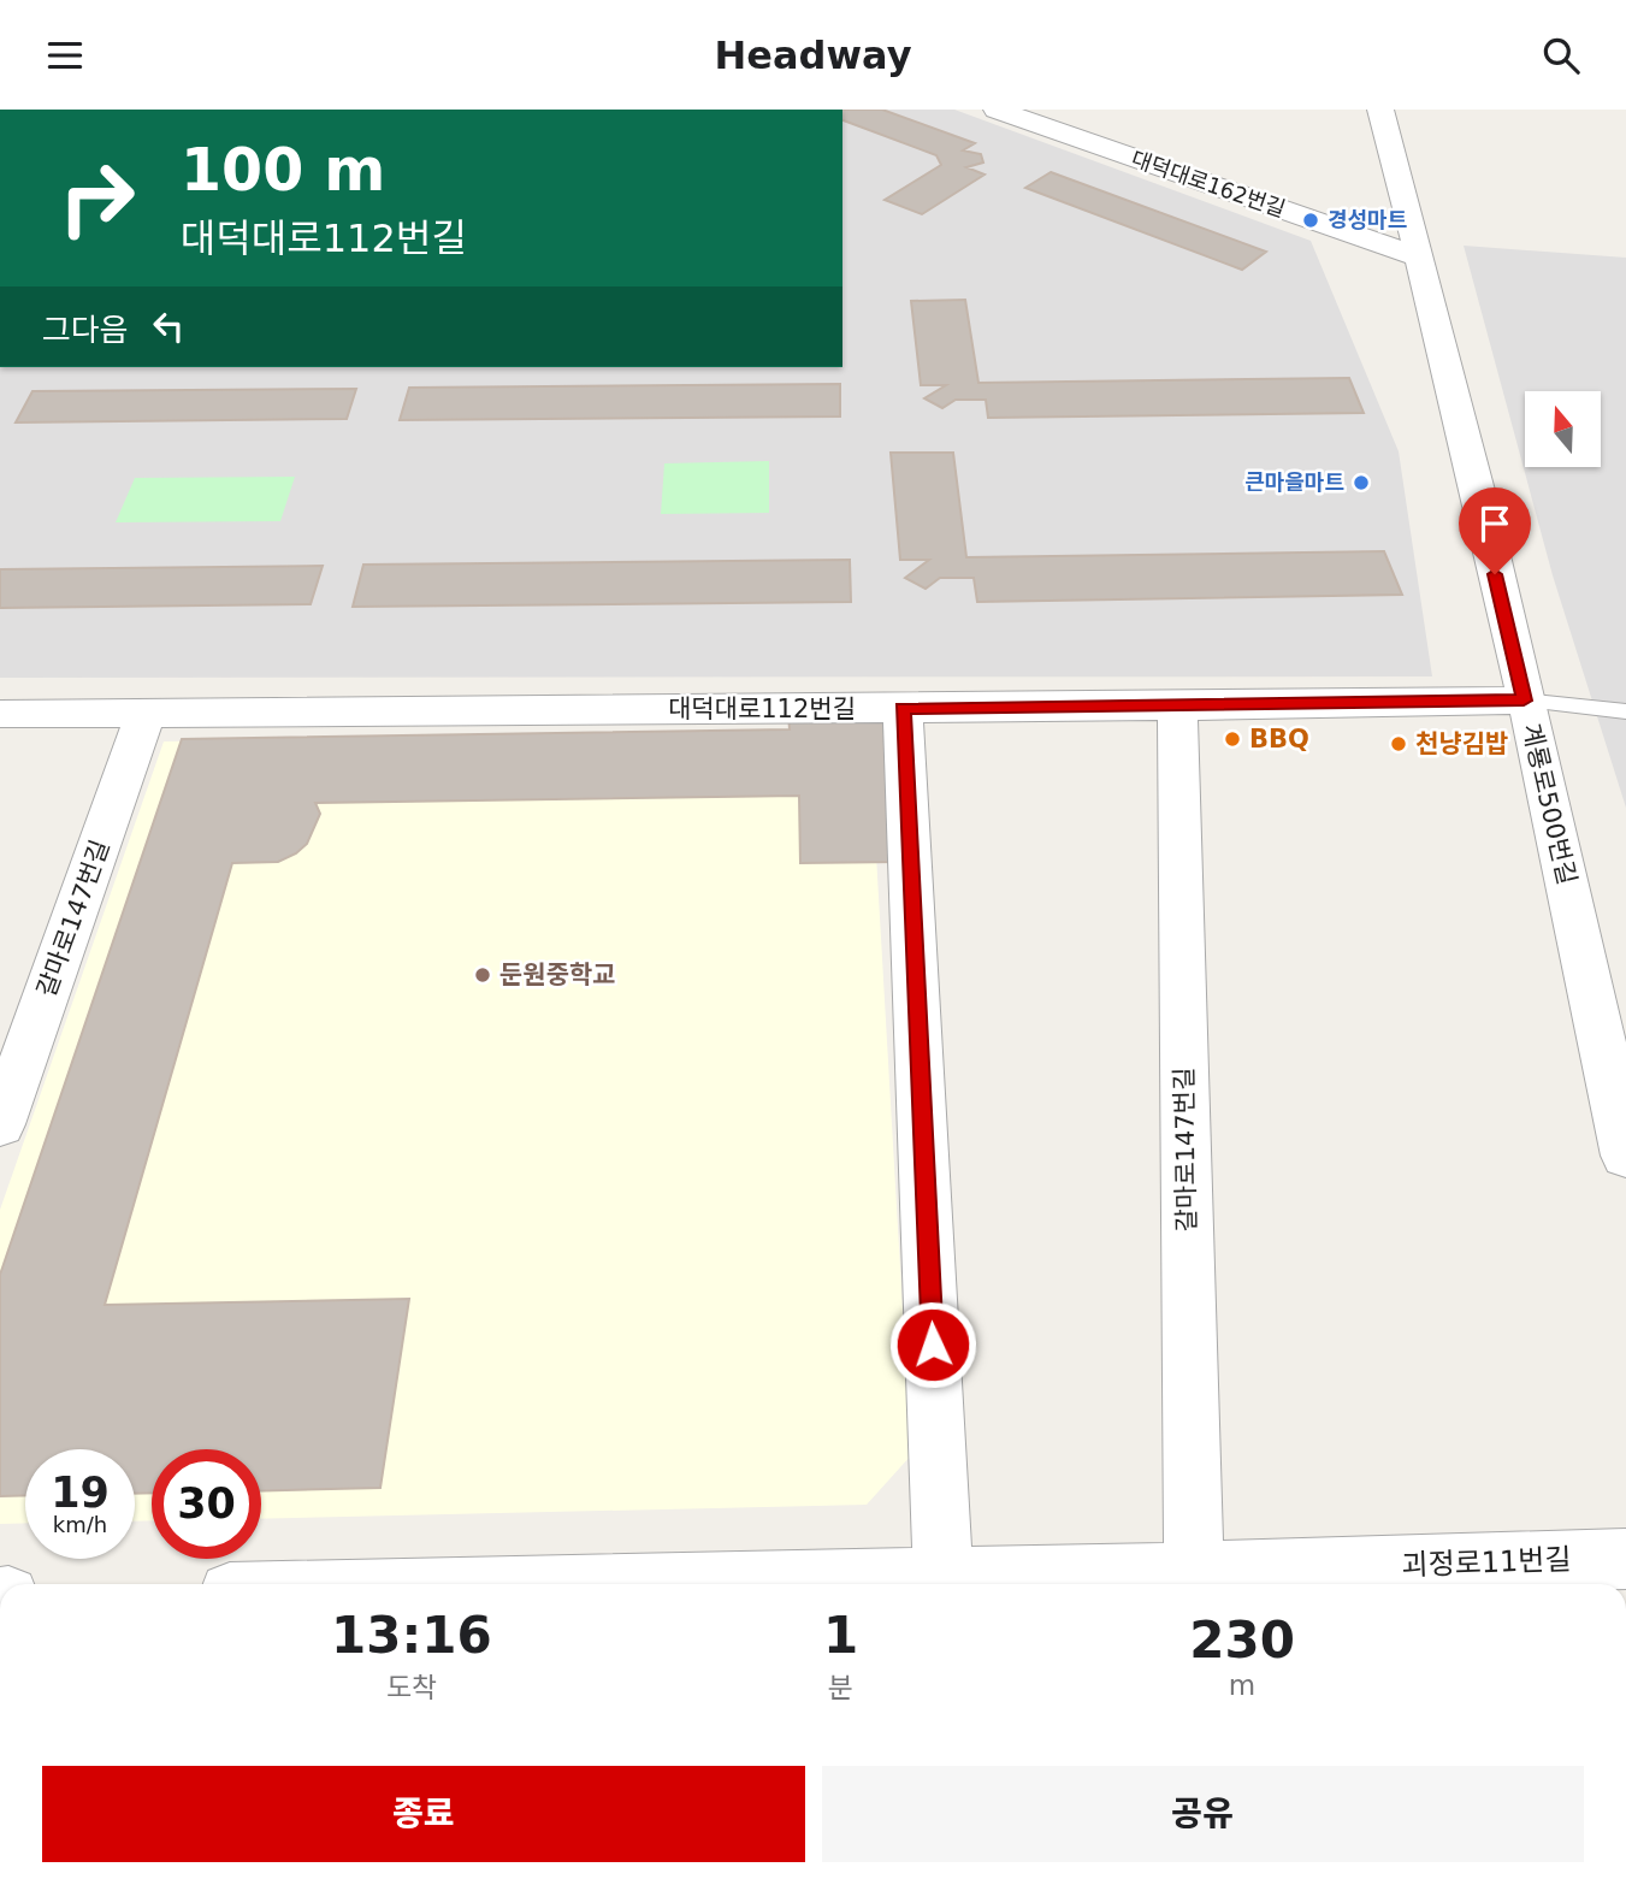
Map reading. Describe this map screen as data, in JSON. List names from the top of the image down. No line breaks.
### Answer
{"streets":{"street":["대덕대로162번길","대덕대로112번길","계룡로500번길","갈마로147번길","괴정로11번길"]},"crossings":[["대덕대로162번길","계룡로500번길"],["대덕대로112번길","계룡로500번길"],["대덕대로112번길","갈마로147번길"],["갈마로147번길","괴정로11번길"]],"places":["경성마트","큰마을마트","BBQ","천냥김밥","둔원중학교"],"north":"top","page":{"header":"Headway","turn":["100 m","대덕대로112번길"],"then":"그다음","speed":"19 km/h","limit":"30","eta":["13:16","도착","1","분","230","m"],"buttons":["종료","공유"]}}
